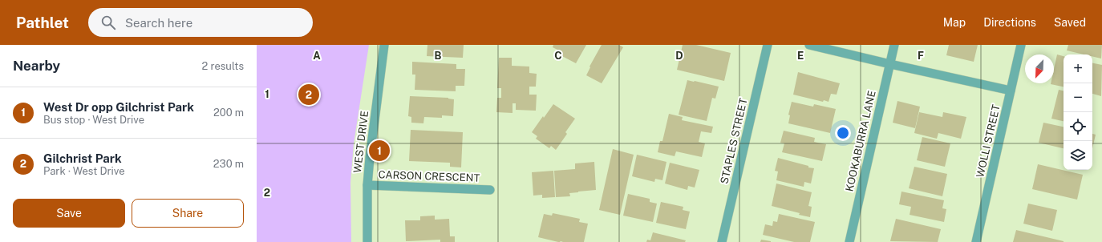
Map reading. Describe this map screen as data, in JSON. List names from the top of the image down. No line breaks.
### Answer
{"streets":{"street":["STAPLES STREET","KOOKABURRA LANE","WOLLI STREET","WEST DRIVE","CARSON CRESCENT"]},"crossings":[["WEST DRIVE","CARSON CRESCENT"]],"north":"bottom left","page":{"header":"Pathlet","search":"Search here","nav":["Map","Directions","Saved"],"heading":["Nearby","2 results"],"map_buttons":["+","−"],"pins":["2","1"],"list":[{"mark":"1","name":"West Dr opp Gilchrist Park","note":"Bus stop · West Drive","value":"200 m"},{"mark":"2","name":"Gilchrist Park","note":"Park · West Drive","value":"230 m"}],"buttons":["Save","Share"]},"grid":{"columns":["A","B","C","D","E","F"],"rows":["1","2"]}}
